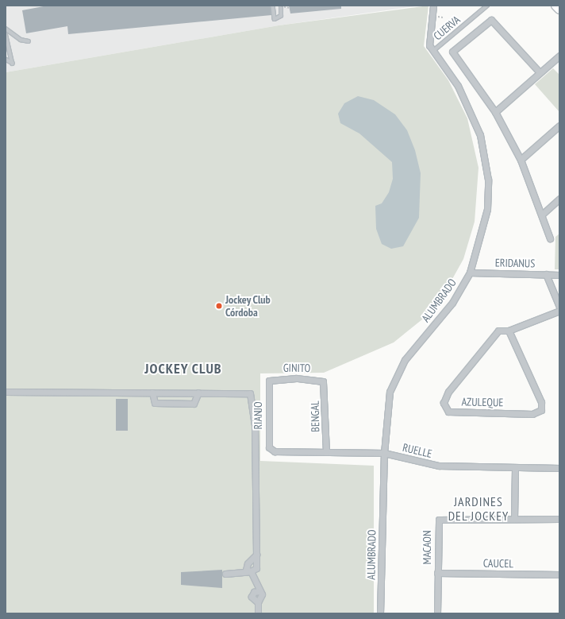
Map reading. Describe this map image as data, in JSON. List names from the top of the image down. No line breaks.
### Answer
{"streets":{"street":["ERIDANUS","ALUMBRADO","GINITO","AZULEQUE","RIANJO","BENGAL","RUELLE","MACAON","CAUCEL"],"lane":["CUERVA"]},"crossings":[["CUERVA","ALUMBRADO"],["ERIDANUS","ALUMBRADO"],["ALUMBRADO","RUELLE"],["GINITO","RIANJO"],["GINITO","BENGAL"],["RIANJO","RUELLE"],["BENGAL","RUELLE"],["MACAON","CAUCEL"]],"districts":["JOCKEY CLUB","JARDINES DEL JOCKEY"],"places":["Jockey Club Córdoba"]}
